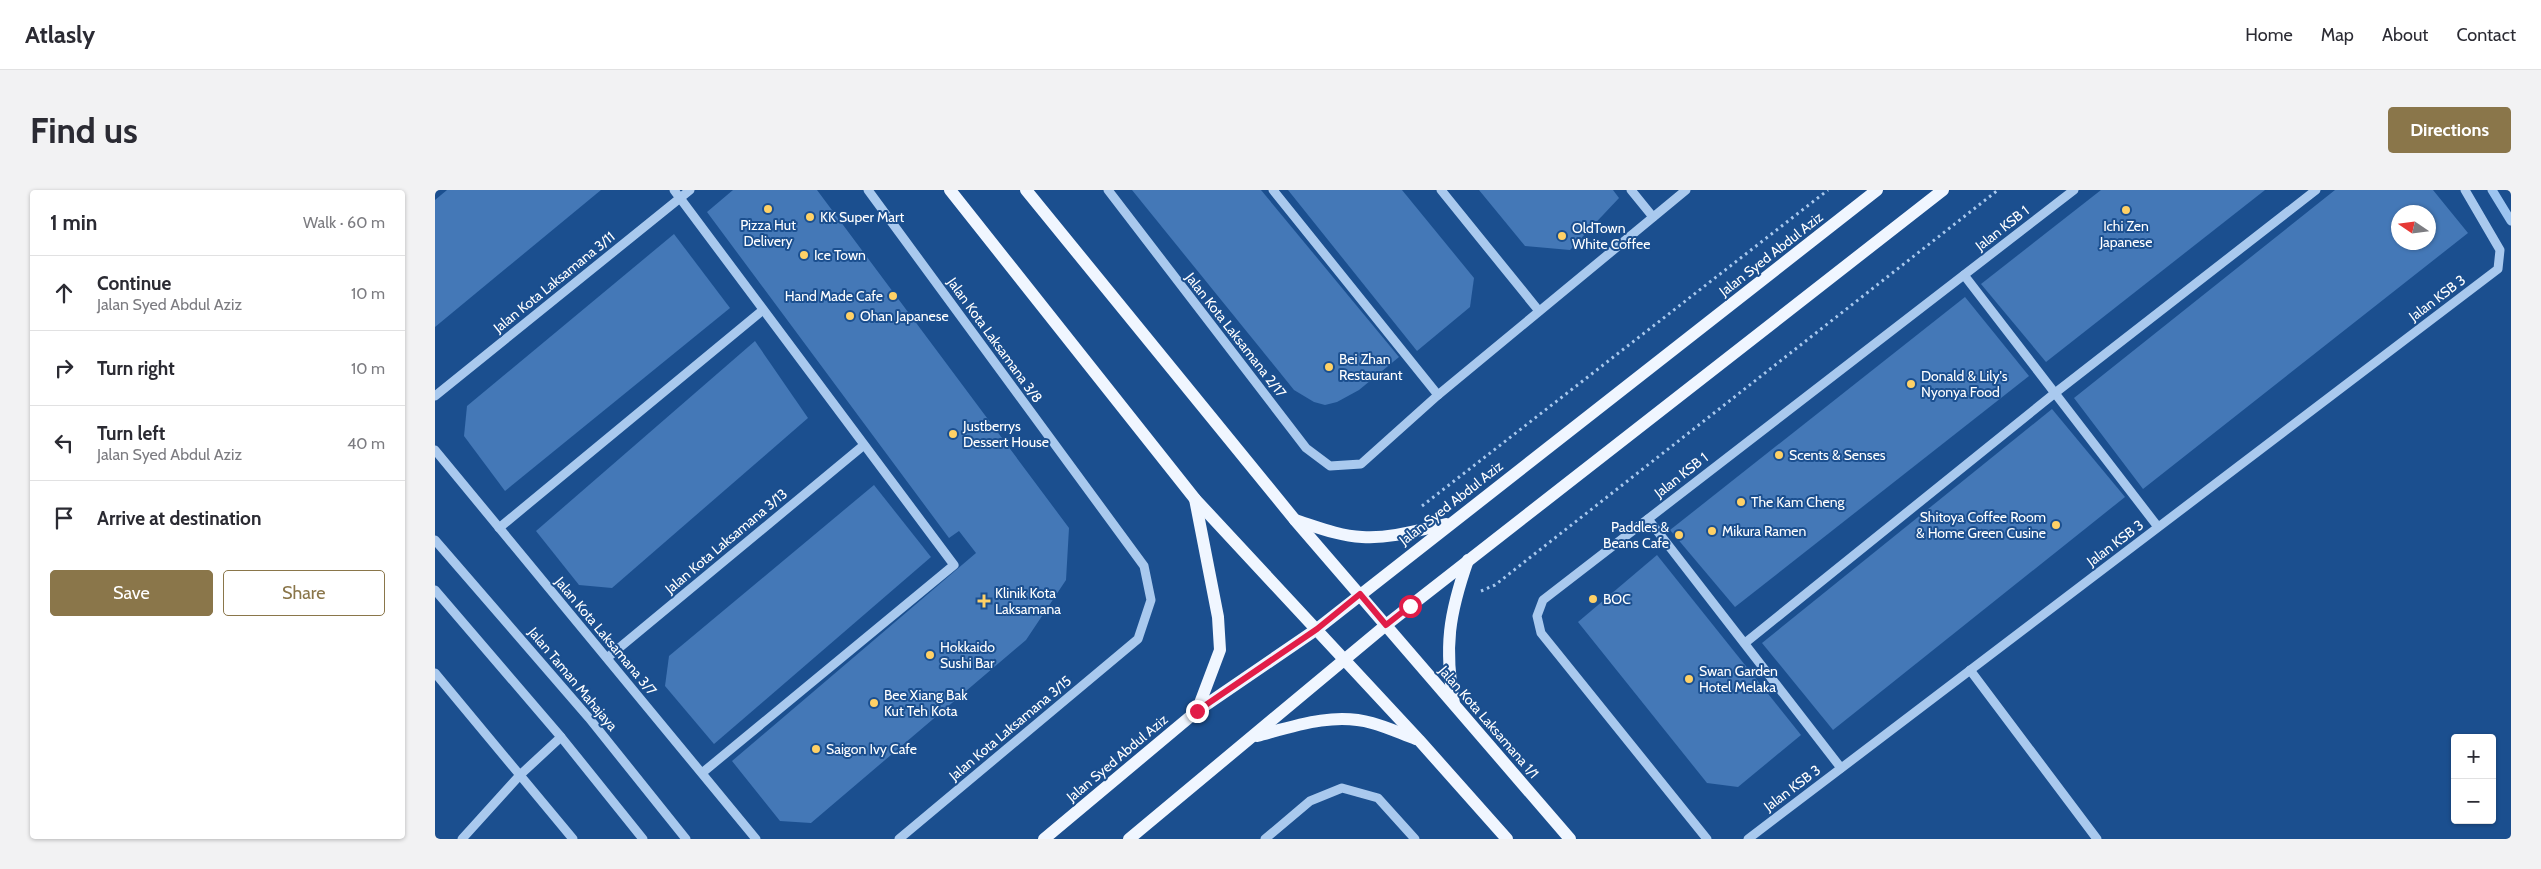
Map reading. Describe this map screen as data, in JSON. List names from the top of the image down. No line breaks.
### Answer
{"streets":{"main road":["Jalan Syed Abdul Aziz","Jalan Kota Laksamana 1/1"],"street":["Jalan KSB 1","Jalan Kota Laksamana 3/11","Jalan KSB 3","Jalan Kota Laksamana 2/17","Jalan Kota Laksamana 3/8","Jalan Kota Laksamana 3/13","Jalan Kota Laksamana 3/7","Jalan Taman Mahajaya","Jalan Kota Laksamana 3/15"]},"crossings":[["Jalan Syed Abdul Aziz","Jalan Kota Laksamana 1/1"],["Jalan Kota Laksamana 3/8","Jalan Kota Laksamana 3/15"],["Jalan Kota Laksamana 3/13","Jalan Kota Laksamana 3/7"]],"places":{"other":["Pizza Hut Delivery","Ichi Zen Japanese","KK Super Mart","OldTown White Coffee","Ice Town","Hand Made Cafe","Ohan Japanese","Bei Zhan Restaurant","Donald & Lily's Nyonya Food","Justberrys Dessert House","Scents & Senses","The Kam Cheng","Shitoya Coffee Room & Home Green Cusine","Mikura Ramen","Paddles & Beans Cafe","BOC","Hokkaido Sushi Bar","Swan Garden Hotel Melaka","Bee Xiang Bak Kut Teh Kota","Saigon Ivy Cafe"],"health":["Klinik Kota Laksamana"]},"north":"left","page":{"header":"Atlasly","nav":["Home","Map","About","Contact"],"buttons":["Directions",["Save","Share"]],"title":"Find us","heading":["1 min","Walk · 60 m"],"list":[["Continue","Jalan Syed Abdul Aziz","10 m"],["Turn right","10 m"],["Turn left","Jalan Syed Abdul Aziz","40 m"],"Arrive at destination"],"map_buttons":["+","−"]}}
